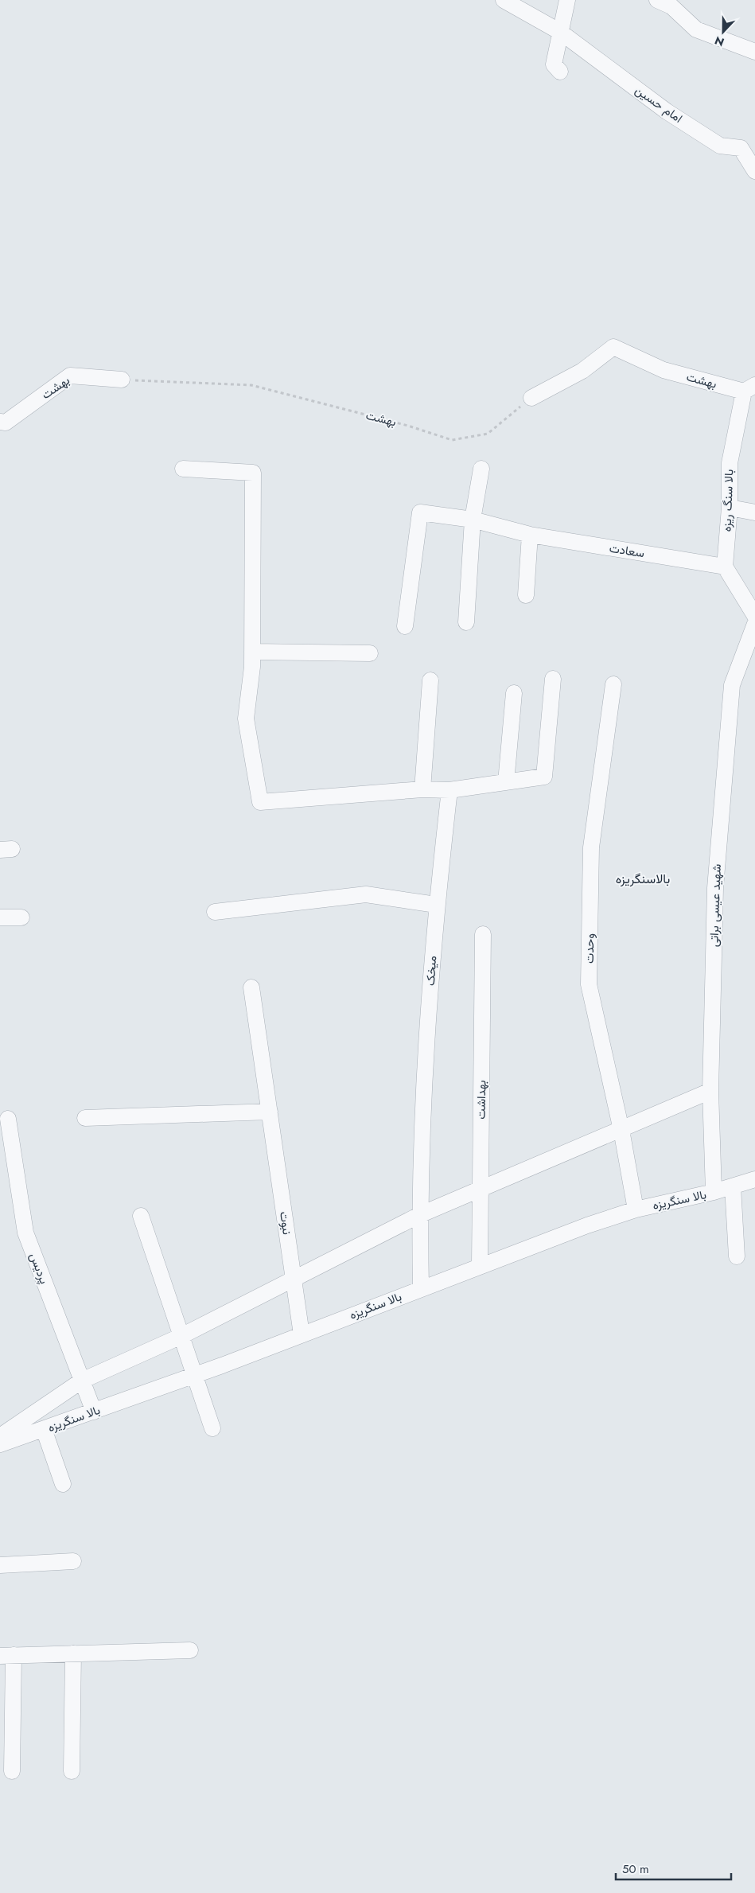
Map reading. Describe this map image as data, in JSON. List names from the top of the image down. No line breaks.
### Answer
{"streets":{"street":["امام حسین","بهشت","بالا سنگ ریزه","سعادت","شهید عیسی براتی","وحدت","میخک","بهداشت","بالا سنگریزه","نبوت","پردیس"]},"crossings":[["بهشت","بالا سنگ ریزه"],["بالا سنگ ریزه","سعادت"],["شهید عیسی براتی","بالا سنگریزه"],["وحدت","بالا سنگریزه"],["میخک","بالا سنگریزه"],["بهداشت","بالا سنگریزه"],["بالا سنگریزه","نبوت"],["بالا سنگریزه","پردیس"]],"districts":["بالاسنگریزه"],"scale_bar":"50 m","north":"bottom"}
